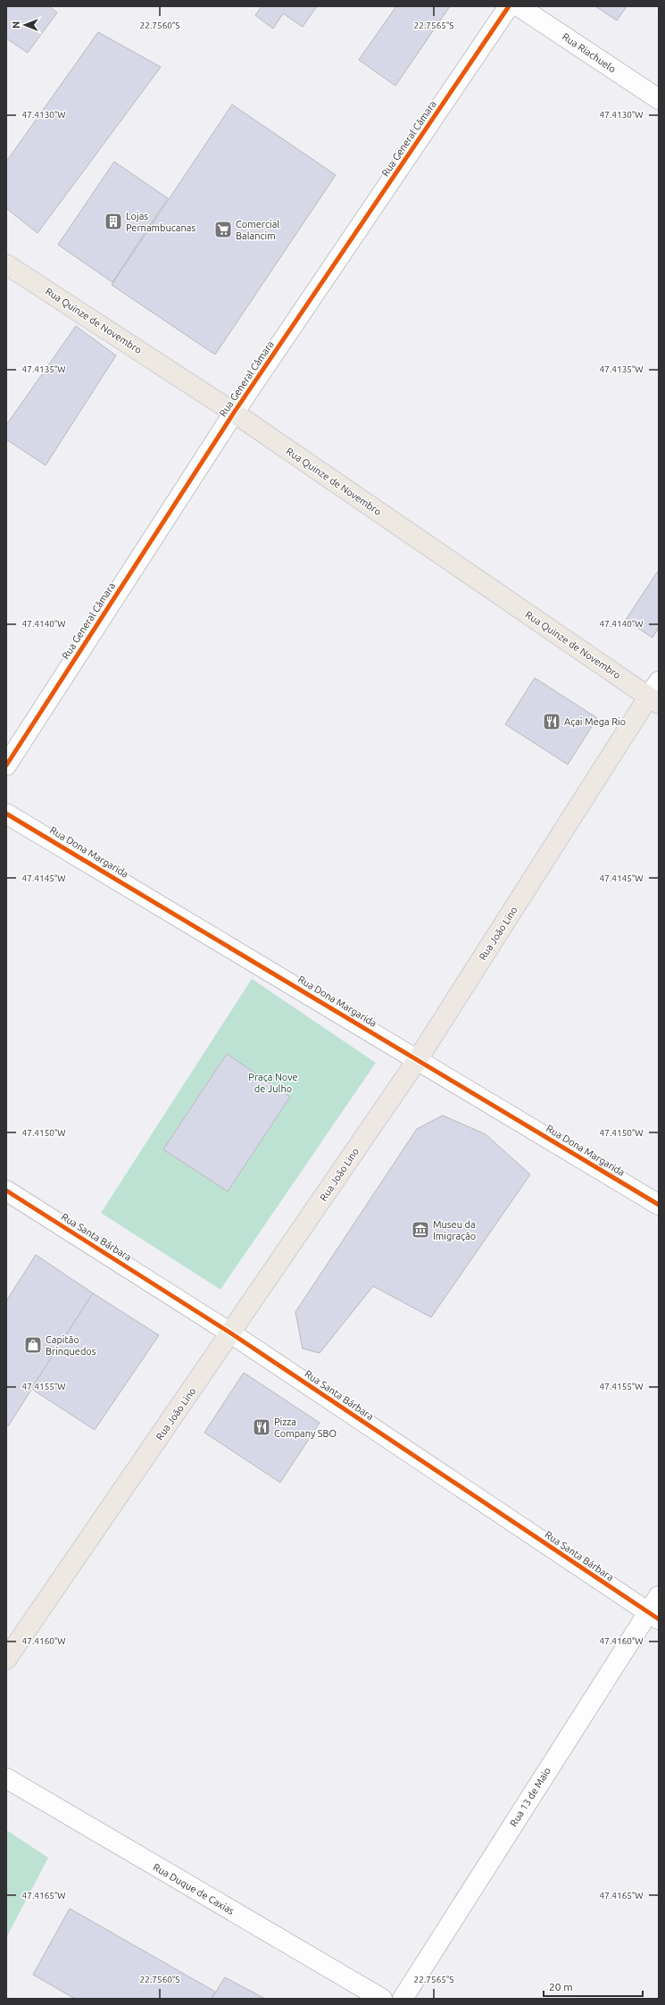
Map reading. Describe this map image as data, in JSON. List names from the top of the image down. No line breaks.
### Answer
{"streets":{"main road":["Rua Quinze de Novembro","Rua João Lino"],"street":["Rua Riachuelo","Rua General Câmara","Rua Dona Margarida","Rua Santa Bárbara","Rua 13 de Maio","Rua Duque de Caxias"]},"crossings":[["Rua General Câmara","Rua Quinze de Novembro"],["Rua Quinze de Novembro","Rua João Lino"],["Rua Dona Margarida","Rua João Lino"],["Rua João Lino","Rua Santa Bárbara"],["Rua Santa Bárbara","Rua 13 de Maio"]],"parks":["Praça Nove de Julho"],"places":{"building":["Lojas Pernambucanas"],"supermarket":["Comercial Balancim"],"restaurant":["Açai Mega Rio","Pizza Company SBO"],"museum":["Museu da Imigração"],"shop":["Capitão Brinquedos"]},"scale_bar":"20 m","north":"left","coordinates":["22.7560°S","22.7565°S","47.4130°W","47.4135°W","47.4140°W","47.4145°W","47.4150°W","47.4155°W","47.4160°W","47.4165°W"]}
